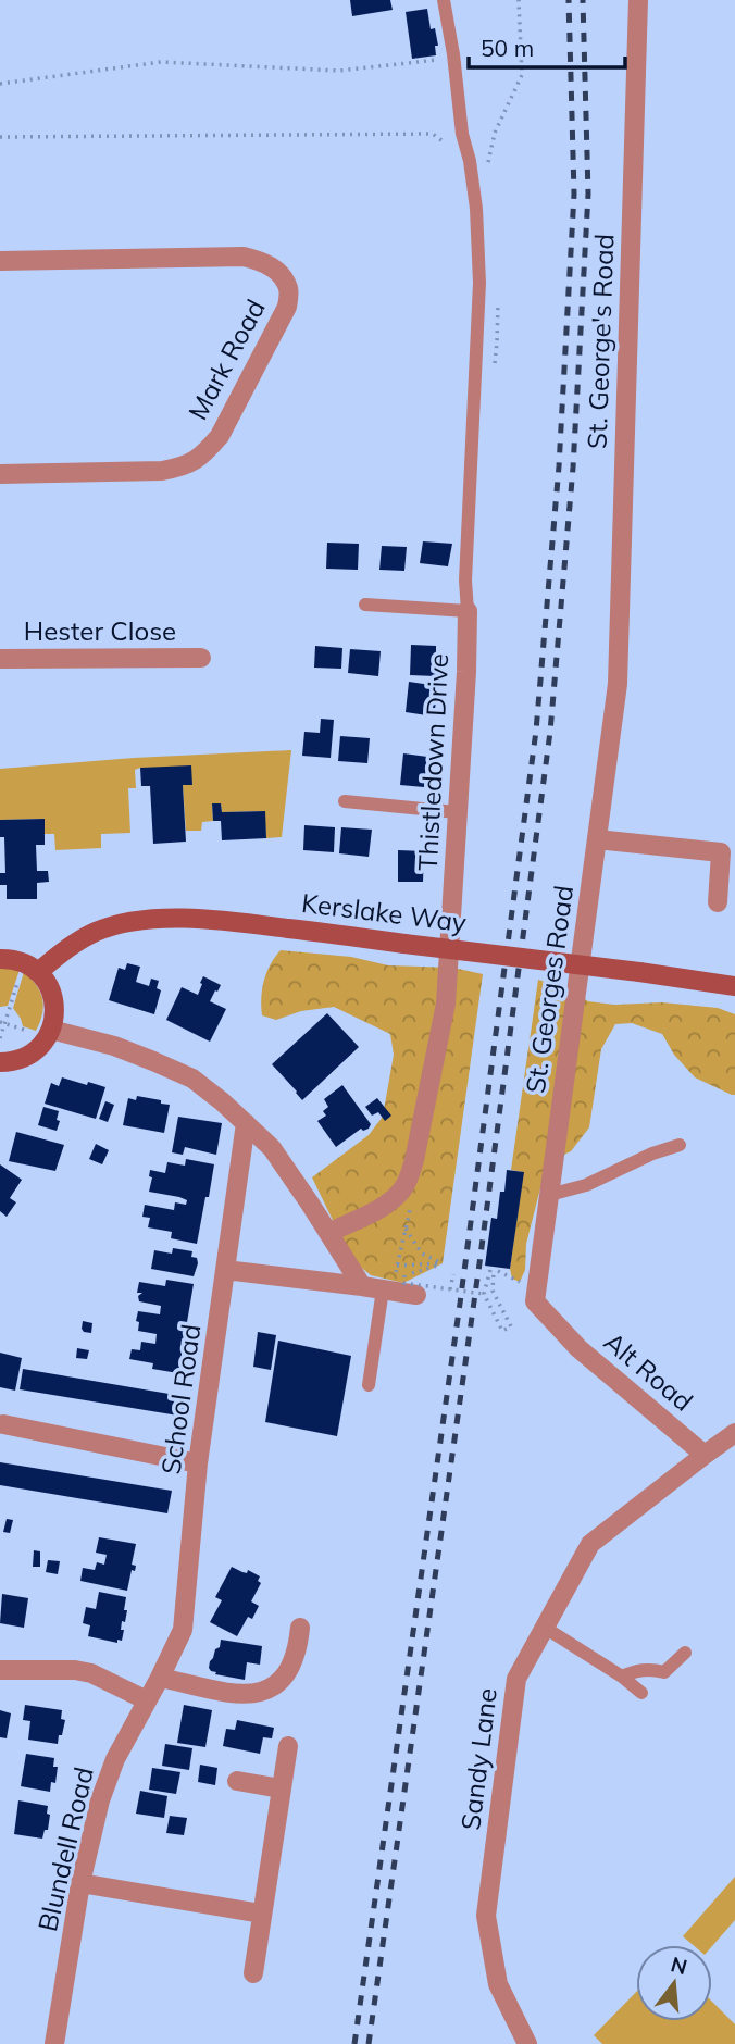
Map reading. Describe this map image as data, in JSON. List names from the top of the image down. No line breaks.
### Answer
{"streets":{"street":["St. George's Road","Mark Road","Hester Close","Thistledown Drive","Kerslake Way","St. Georges Road","Alt Road","School Road","Sandy Lane","Blundell Road"]},"crossings":[["St. George's Road","St. Georges Road"],["St. Georges Road","Alt Road"],["Alt Road","Sandy Lane"],["School Road","Blundell Road"]],"scale_bar":"50 m","north":"top"}
